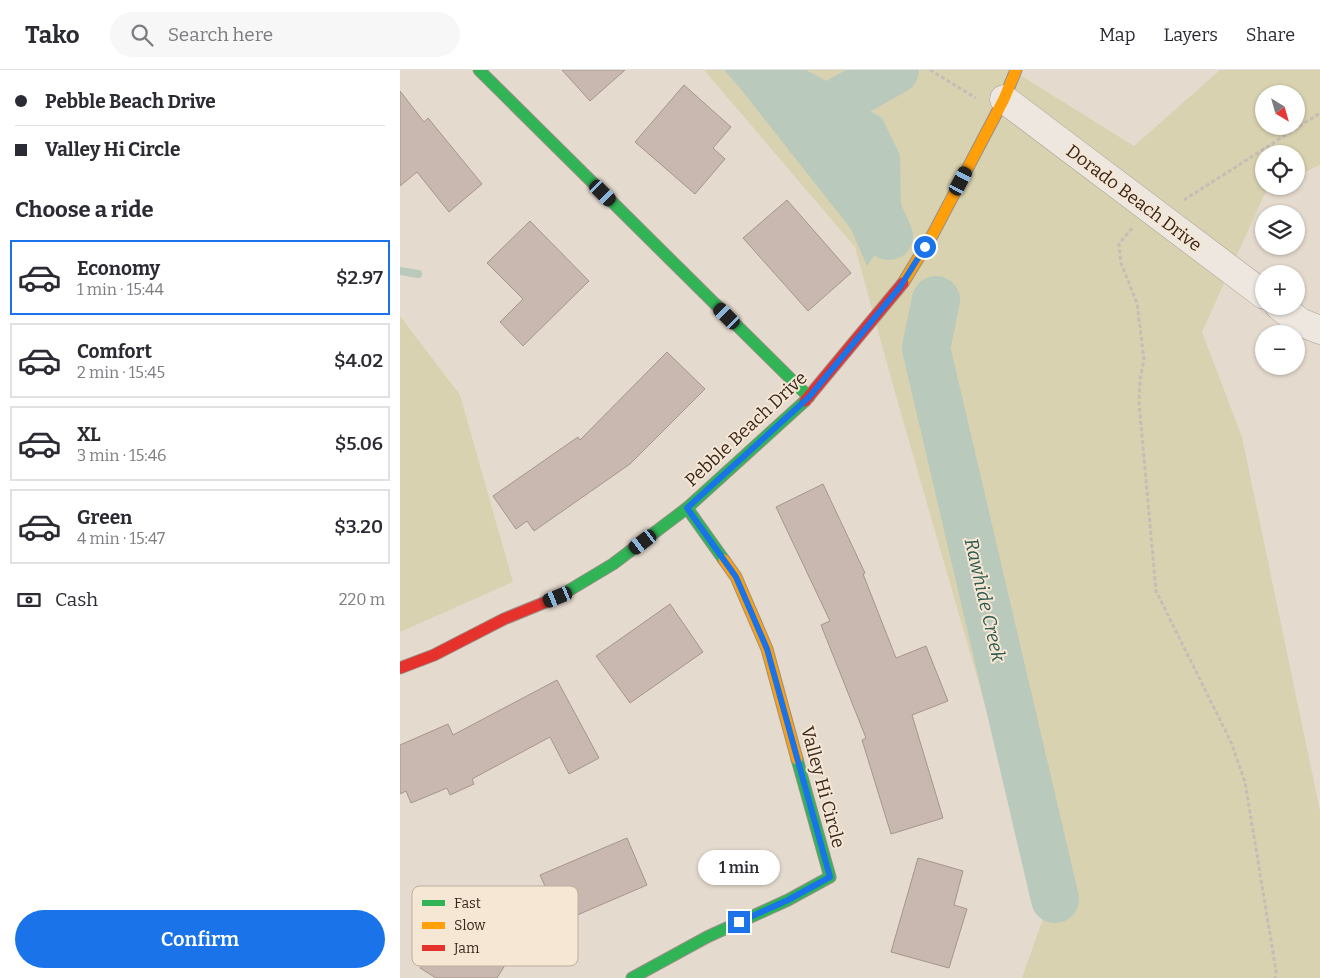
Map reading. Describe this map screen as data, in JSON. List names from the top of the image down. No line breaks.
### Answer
{"streets":{"street":["Dorado Beach Drive","Pebble Beach Drive","Valley Hi Circle"]},"crossings":[["Dorado Beach Drive","Pebble Beach Drive"],["Pebble Beach Drive","Valley Hi Circle"]],"water":["Rawhide Creek"],"legend":["Fast","Slow","Jam"],"north":"bottom right","page":{"header":"Tako","search":"Search here","nav":["Map","Layers","Share"],"banner":["Pebble Beach Drive","Valley Hi Circle"],"map_buttons":["+","−"],"heading":"Choose a ride","list":[{"name":"Economy","note":"1 min · 15:44","value":"$2.97"},{"name":"Comfort","note":"2 min · 15:45","value":"$4.02"},{"name":"XL","note":"3 min · 15:46","value":"$5.06"},{"name":"Green","note":"4 min · 15:47","value":"$3.20"}],"pay":["Cash","220 m"],"bubble":"1 min","buttons":"Confirm"}}
